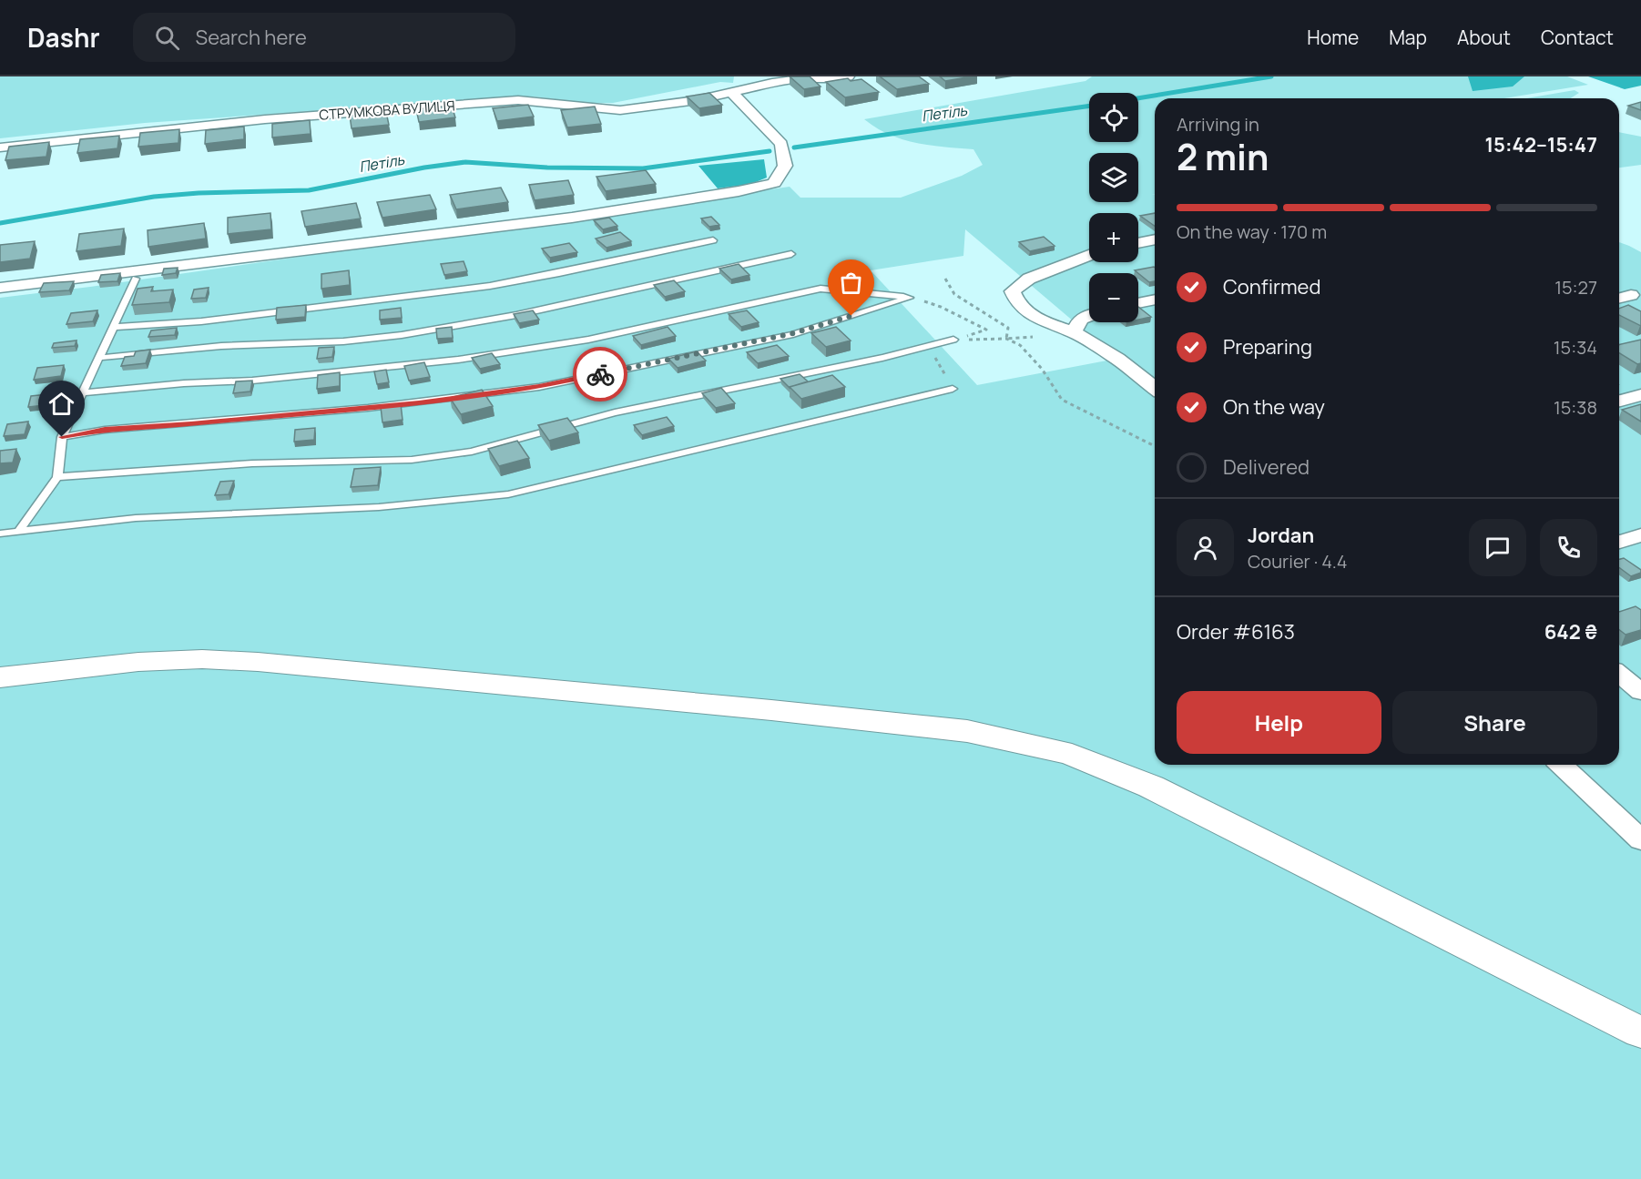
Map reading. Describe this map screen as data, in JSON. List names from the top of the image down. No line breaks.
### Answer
{"streets":{"street":["СТРУМКОВА ВУЛИЦЯ"]},"water":["Петіль"],"page":{"header":"Dashr","search":"Search here","nav":["Home","Map","About","Contact"],"map_buttons":["+","−"],"heading":["2 min","Arriving in","15:42–15:47"],"panel":["Jordan","Courier · 4.4","Order #6163","642 ₴"],"bar":"On the way · 170 m","list":[["Confirmed","15:27"],["Preparing","15:34"],["On the way","15:38"],"Delivered"],"buttons":["Help","Share"]}}
